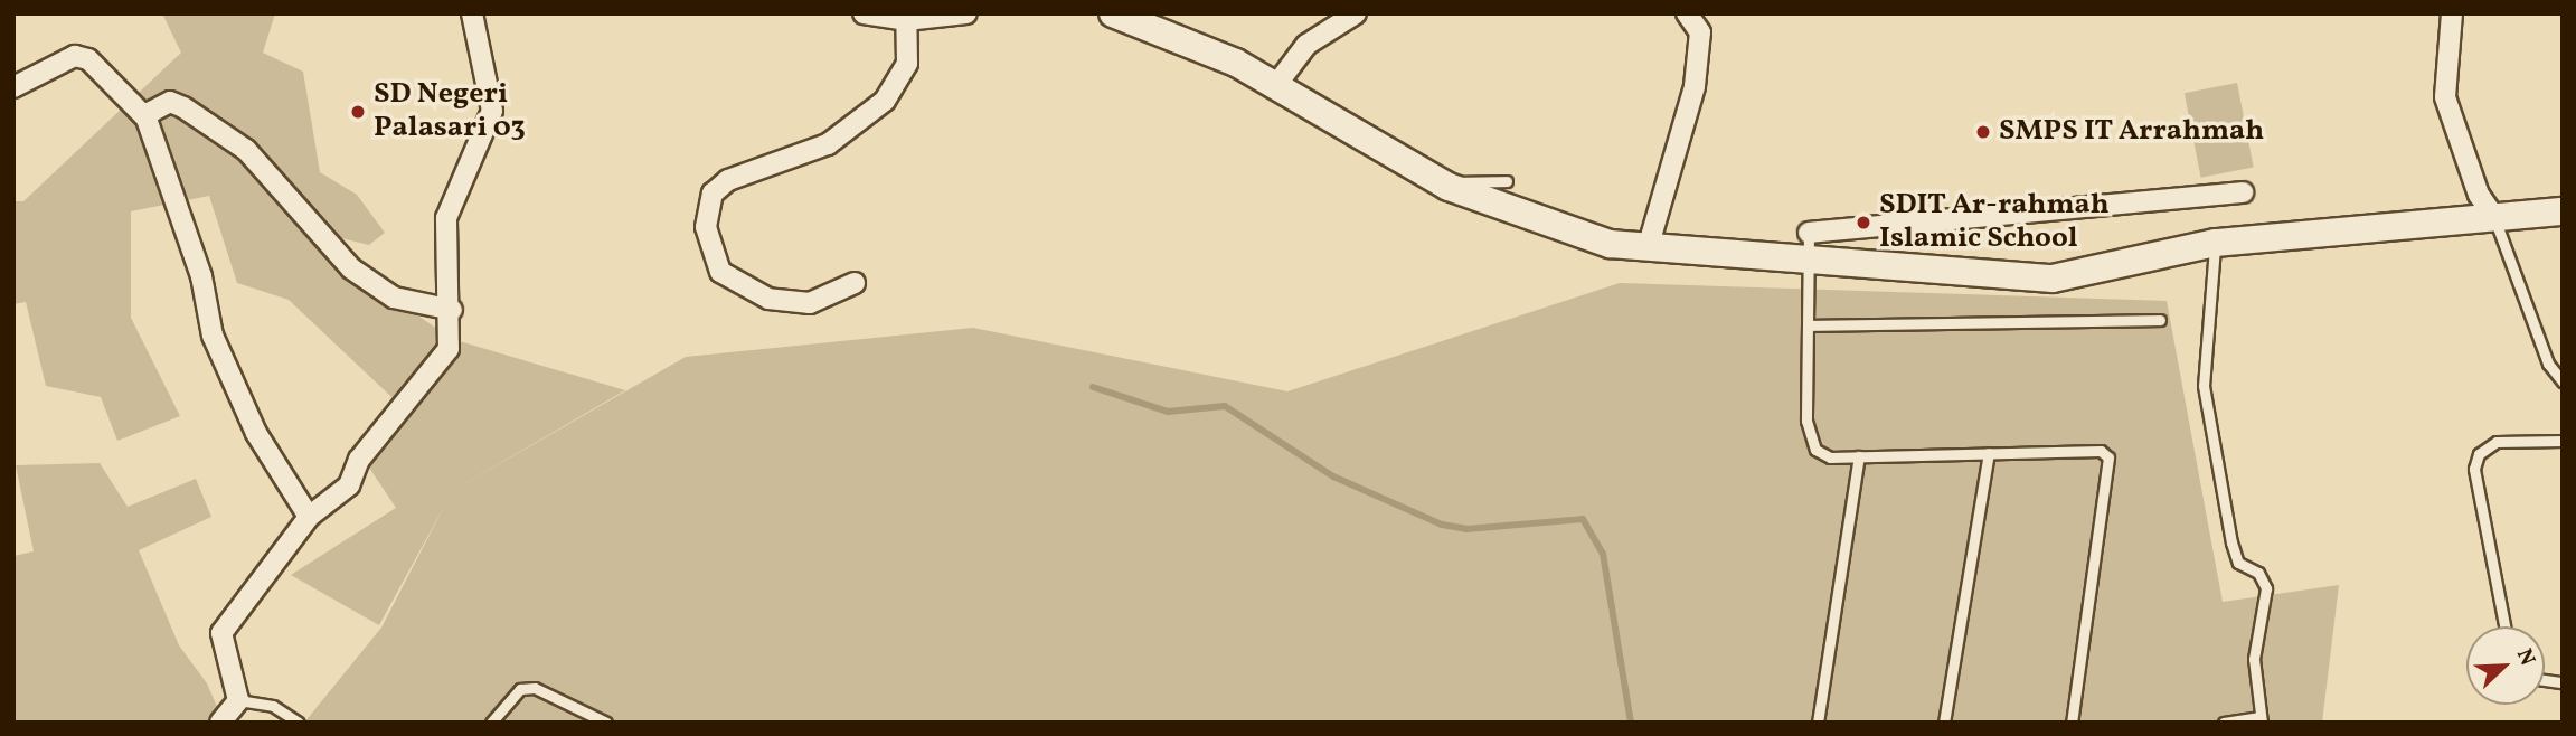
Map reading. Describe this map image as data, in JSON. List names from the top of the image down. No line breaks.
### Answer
{"places":["SD Negeri Palasari 03","SMPS IT Arrahmah","SDIT Ar-rahmah Islamic School"],"north":"top right"}
